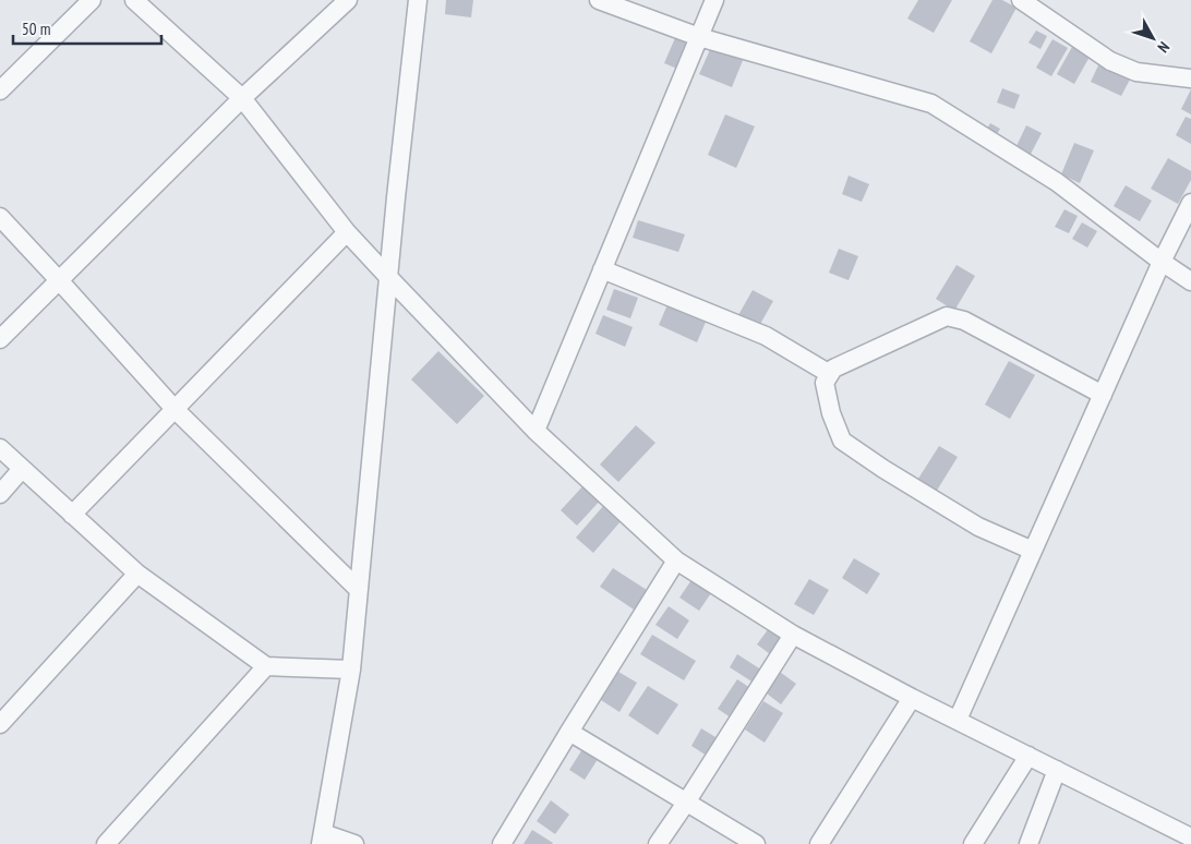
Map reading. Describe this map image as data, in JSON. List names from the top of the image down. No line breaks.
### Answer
{"scale_bar":"50 m","north":"bottom right"}
